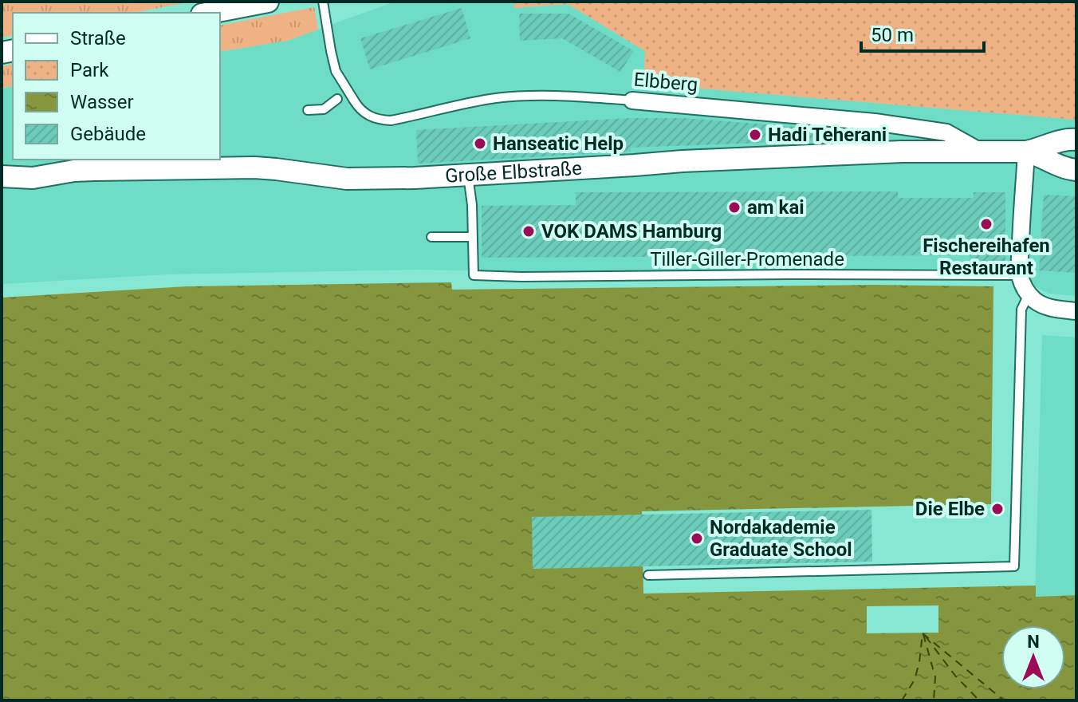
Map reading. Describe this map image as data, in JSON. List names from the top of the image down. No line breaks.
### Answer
{"streets":{"street":["Elbberg","Große Elbstraße"],"lane":["Tiller-Giller-Promenade"]},"crossings":[["Elbberg","Große Elbstraße"]],"places":["Hadi Teherani","Hanseatic Help","am kai","Fischereihafen Restaurant","VOK DAMS Hamburg","Die Elbe","Nordakademie Graduate School"],"legend":["Straße","Park","Wasser","Gebäude"],"scale_bar":"50 m","north":"top"}
